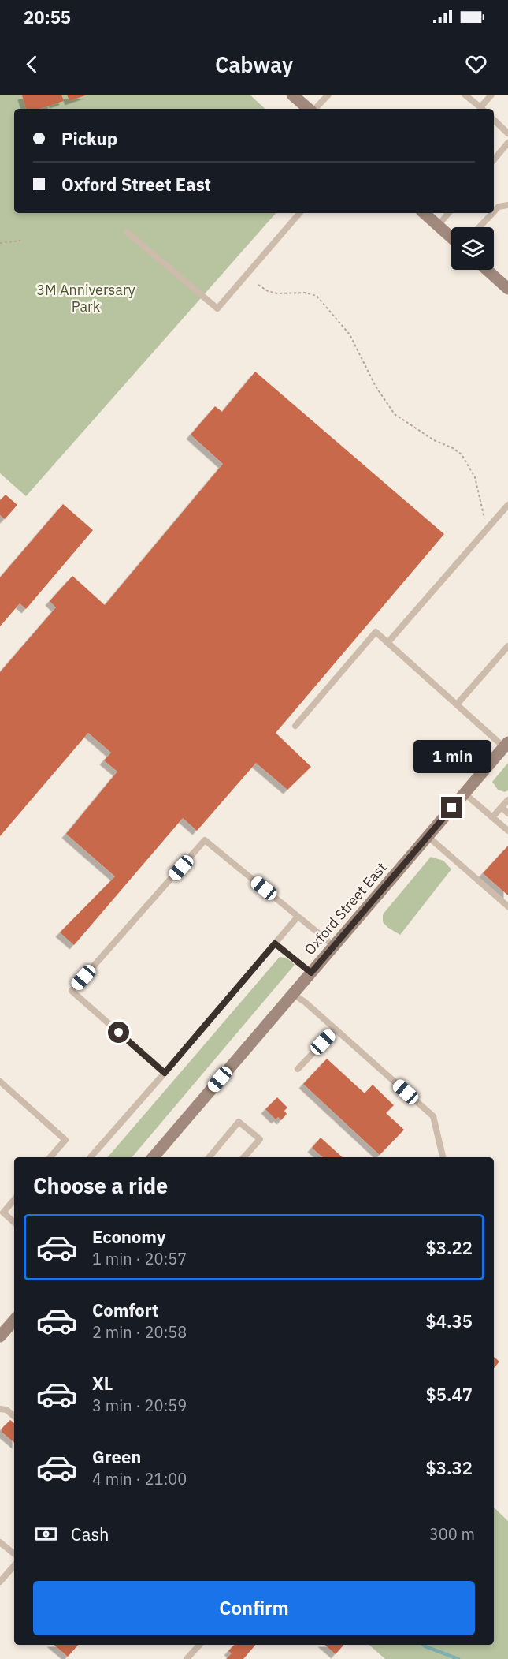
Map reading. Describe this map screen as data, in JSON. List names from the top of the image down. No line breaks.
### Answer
{"streets":{"main road":["Oxford Street East"]},"parks":["3M Anniversary Park"],"page":{"status":"20:55","header":"Cabway","banner":["Pickup","Oxford Street East"],"bubble":"1 min","heading":"Choose a ride","list":[{"name":"Economy","note":"1 min · 20:57","value":"$3.22"},{"name":"Comfort","note":"2 min · 20:58","value":"$4.35"},{"name":"XL","note":"3 min · 20:59","value":"$5.47"},{"name":"Green","note":"4 min · 21:00","value":"$3.32"}],"pay":["Cash","300 m"],"buttons":"Confirm"}}
